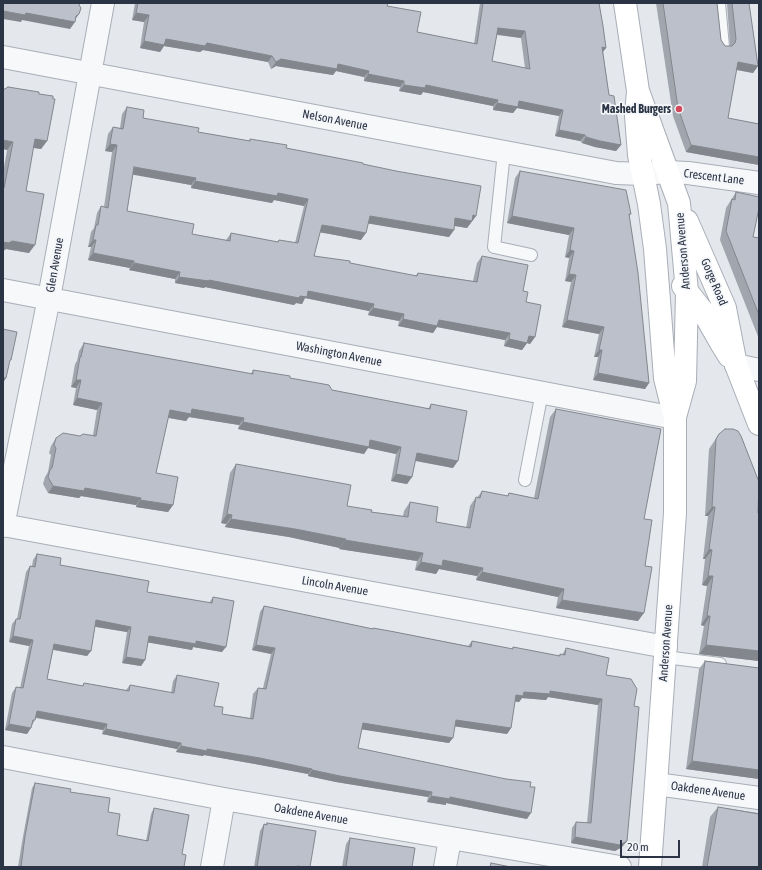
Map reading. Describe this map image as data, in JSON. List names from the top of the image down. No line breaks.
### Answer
{"streets":{"main road":["Anderson Avenue","Gorge Road"],"street":["Nelson Avenue","Crescent Lane","Glen Avenue","Washington Avenue","Lincoln Avenue","Oakdene Avenue"]},"crossings":[["Nelson Avenue","Crescent Lane"],["Nelson Avenue","Anderson Avenue"],["Nelson Avenue","Glen Avenue"],["Crescent Lane","Anderson Avenue"],["Anderson Avenue","Gorge Road"],["Anderson Avenue","Washington Avenue"],["Anderson Avenue","Lincoln Avenue"],["Anderson Avenue","Oakdene Avenue"],["Glen Avenue","Washington Avenue"],["Glen Avenue","Lincoln Avenue"]],"places":["Mashed Burgers"],"scale_bar":"20 m"}
